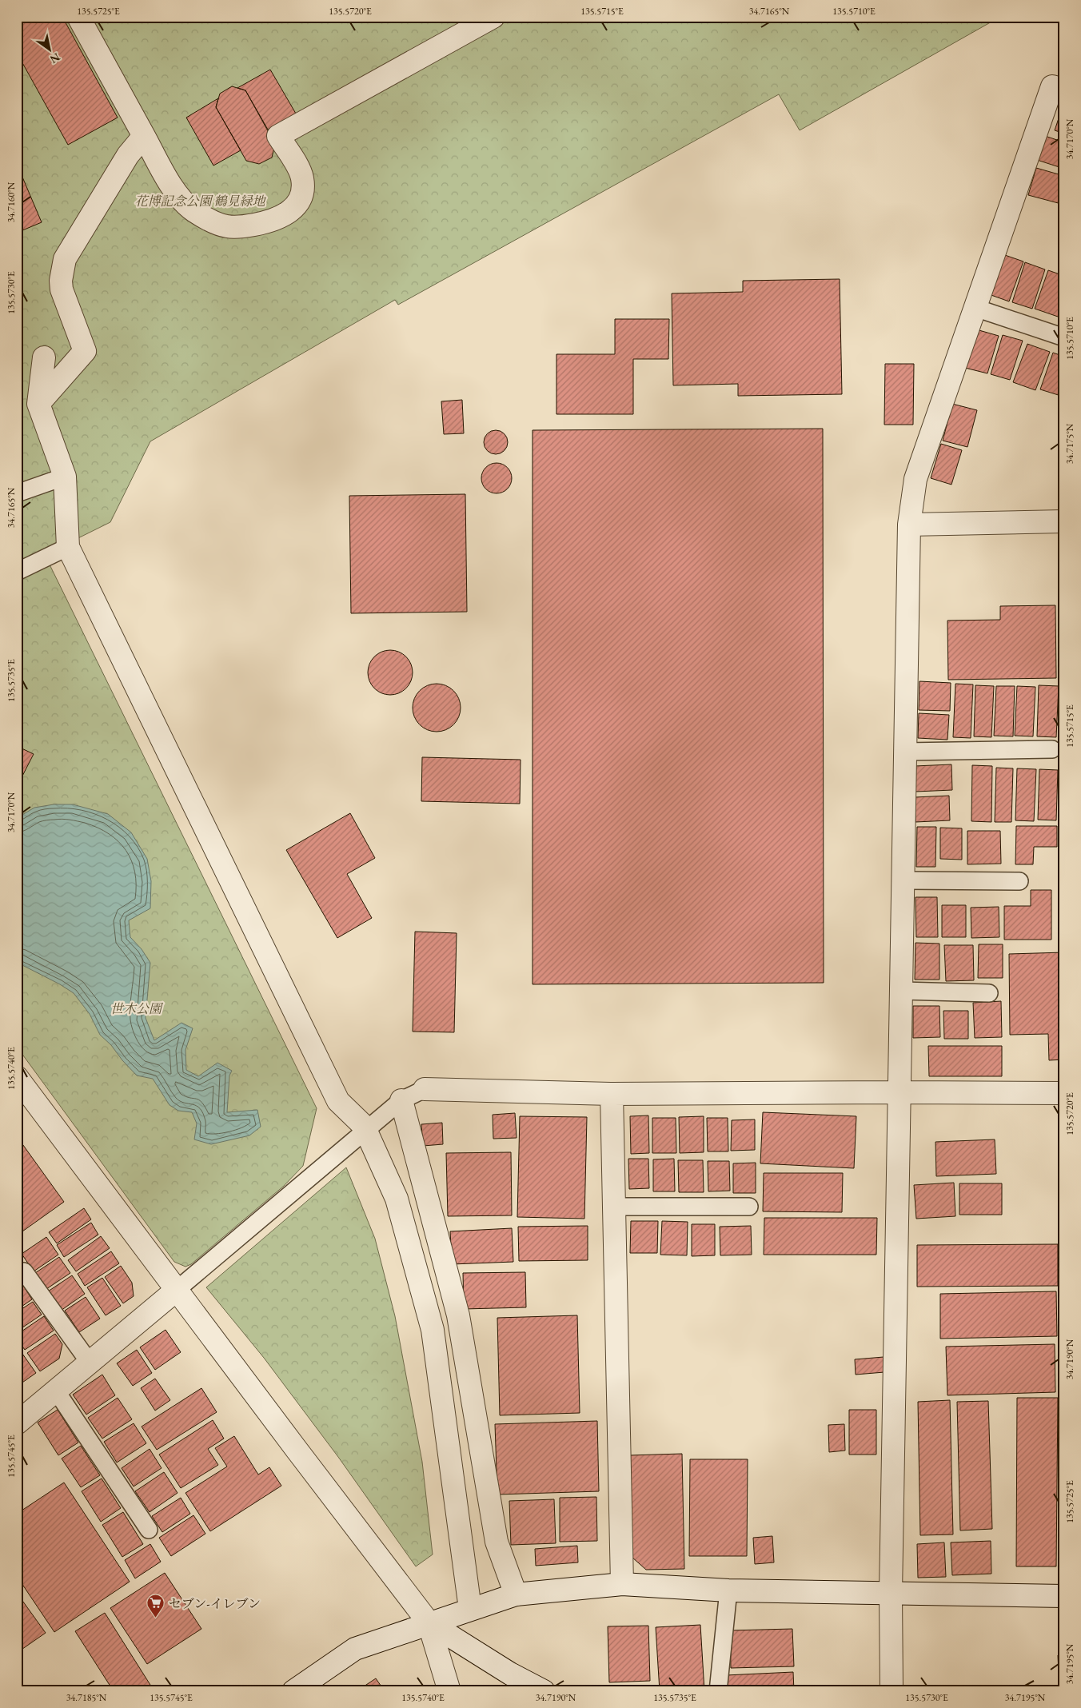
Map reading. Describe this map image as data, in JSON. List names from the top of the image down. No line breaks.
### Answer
{"parks":["花博記念公園 鶴見緑地","世木公園"],"places":{"supermarket":["セブン-イレブン"]},"north":"bottom right","coordinates":["135.5725°E","135.5720°E","135.5715°E","34.7165°N","135.5710°E","34.7170°N","34.7160°N","135.5730°E","34.7175°N","135.5735°E","135.5740°E","34.7190°N","135.5745°E","34.7195°N","34.7185°N"]}
